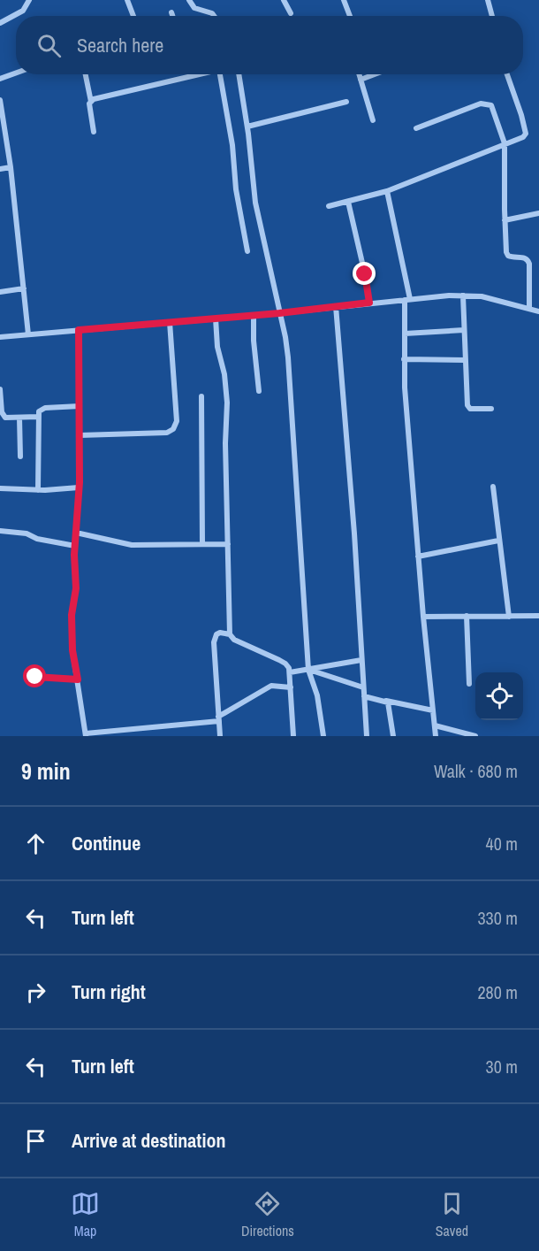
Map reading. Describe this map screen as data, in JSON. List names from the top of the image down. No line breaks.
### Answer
{"page":{"search":"Search here","heading":["9 min","Walk · 680 m"],"list":[["Continue","40 m"],["Turn left","330 m"],["Turn right","280 m"],["Turn left","30 m"],"Arrive at destination"],"nav":["Map","Directions","Saved"]}}
